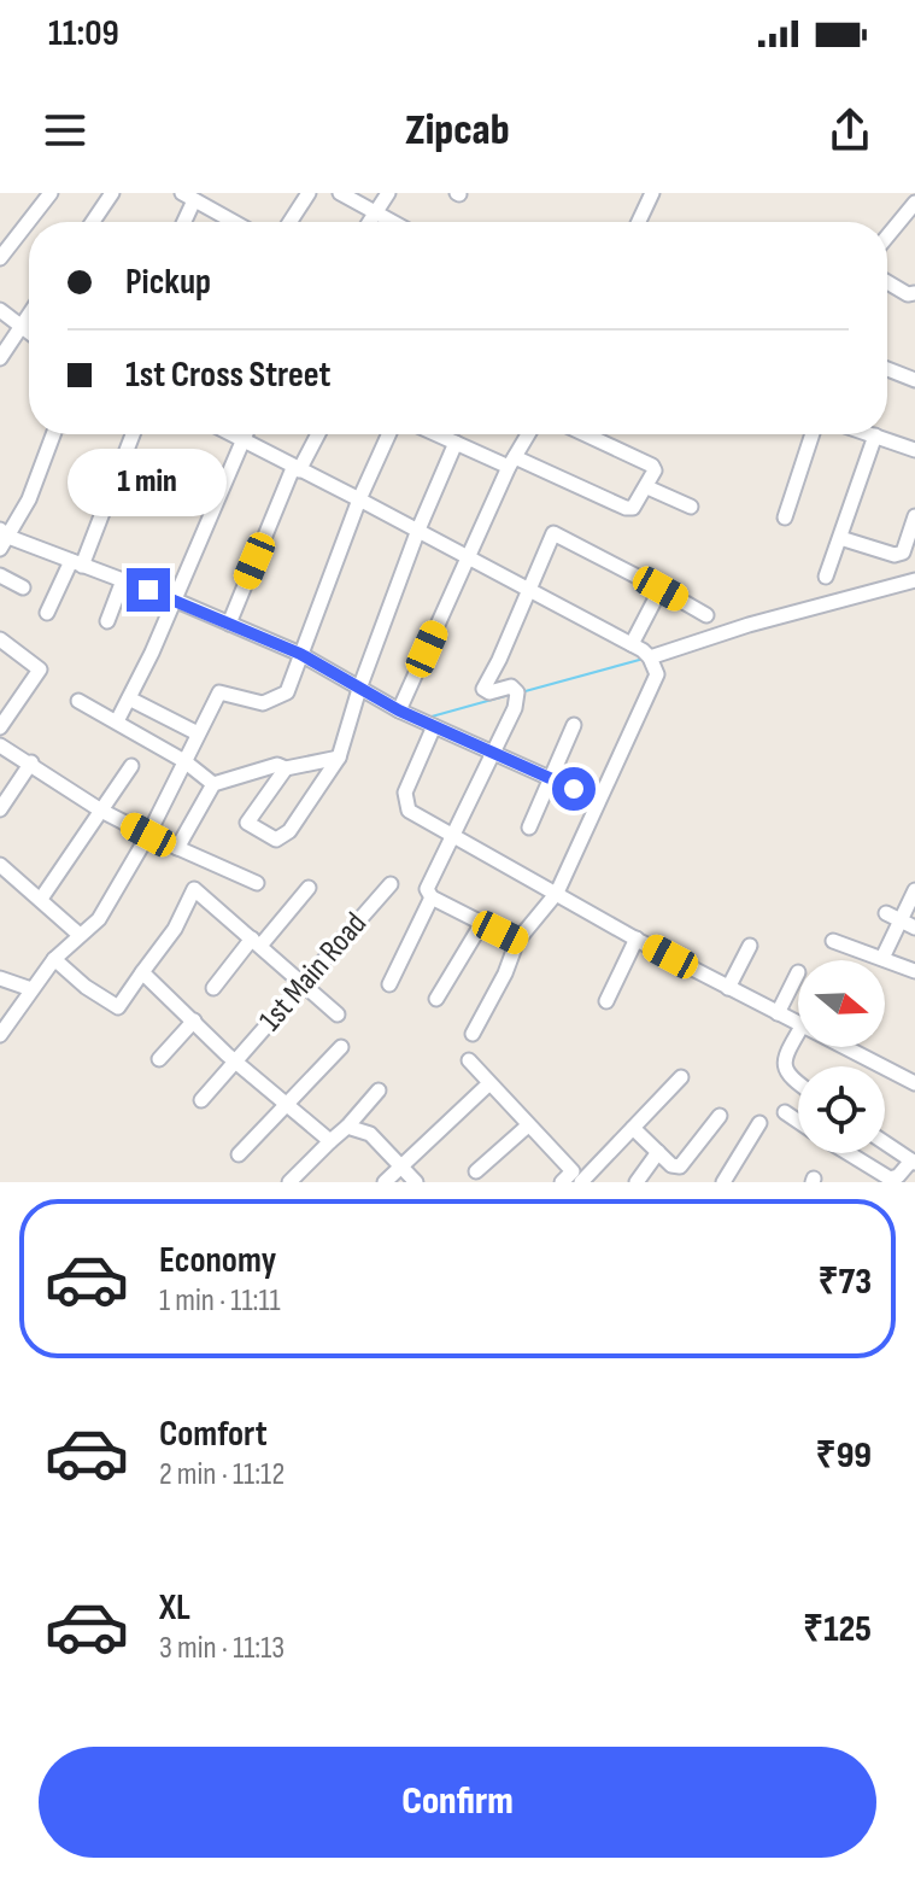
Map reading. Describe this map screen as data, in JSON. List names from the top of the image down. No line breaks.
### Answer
{"streets":{"street":["1st Main Road"]},"north":"right","page":{"status":"11:09","header":"Zipcab","banner":["Pickup","1st Cross Street"],"bubble":"1 min","list":[{"name":"Economy","note":"1 min · 11:11","value":"₹73"},{"name":"Comfort","note":"2 min · 11:12","value":"₹99"},{"name":"XL","note":"3 min · 11:13","value":"₹125"}],"buttons":"Confirm"}}
